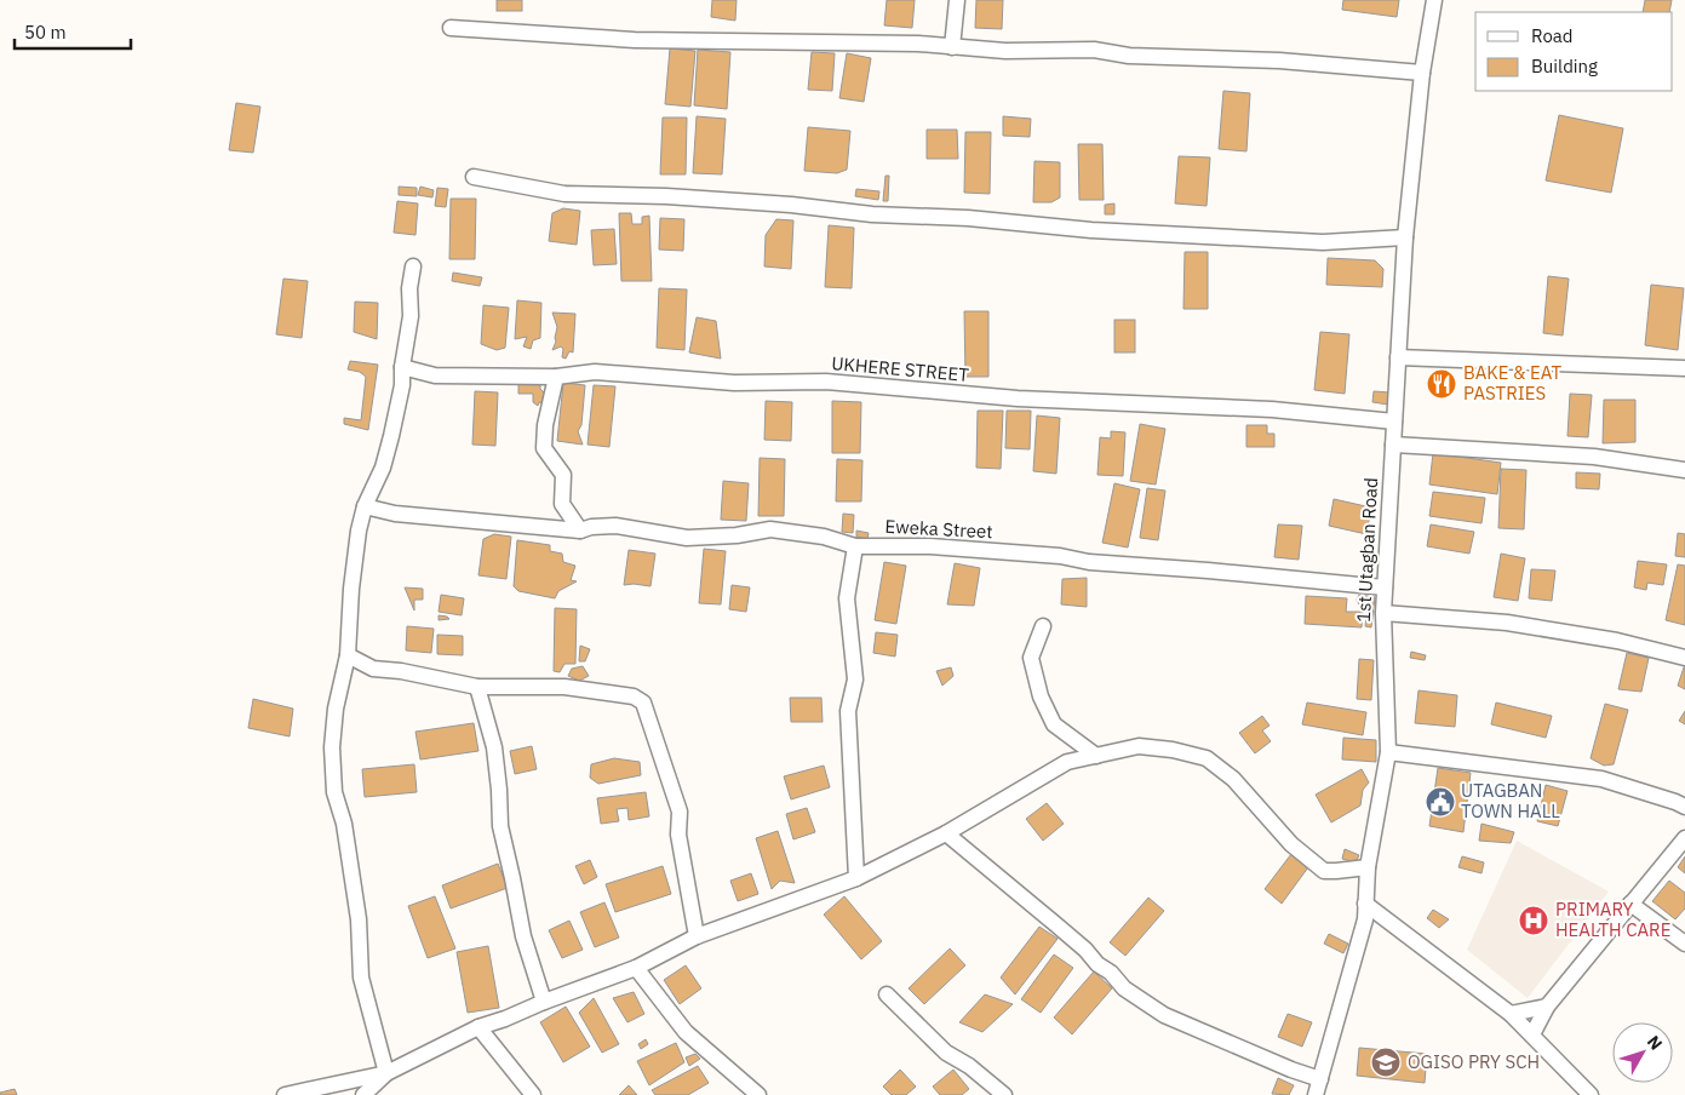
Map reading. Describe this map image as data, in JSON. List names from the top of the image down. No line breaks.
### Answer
{"streets":{"street":["UKHERE STREET","Eweka Street","1st Utagban Road"]},"crossings":[["UKHERE STREET","1st Utagban Road"],["Eweka Street","1st Utagban Road"]],"places":{"restaurant":["BAKE & EAT PASTRIES"],"public building":["UTAGBAN TOWN HALL"],"hospital":["PRIMARY HEALTH CARE"],"school or university":["OGISO PRY SCH"]},"legend":["Road","Building"],"scale_bar":"50 m","north":"top right"}
